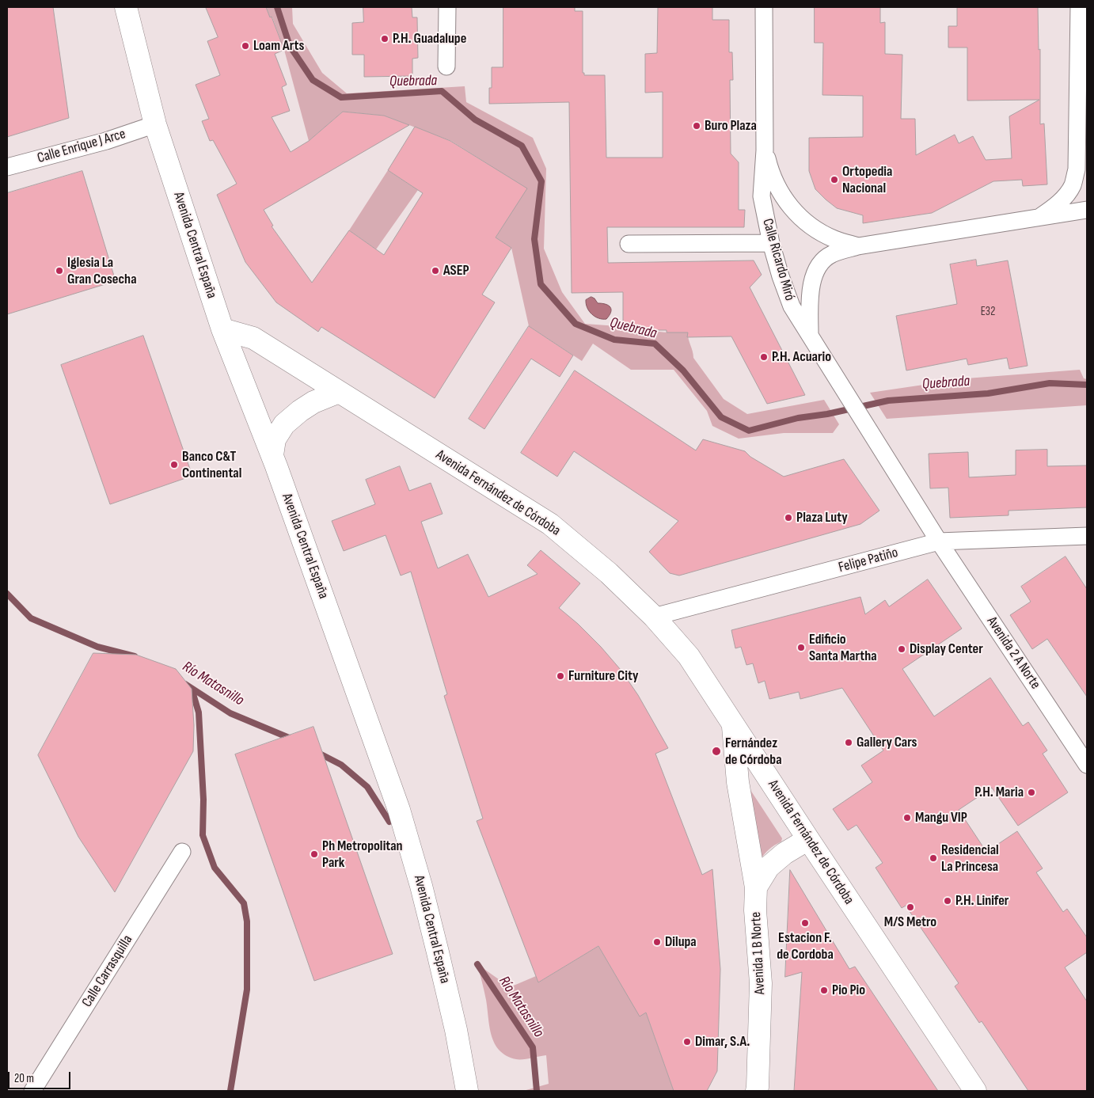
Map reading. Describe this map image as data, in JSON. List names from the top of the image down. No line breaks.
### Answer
{"streets":{"main road":["Avenida Central España","Avenida Fernández de Córdoba","Avenida 1 B Norte"],"street":["Calle Enrique J Arce","Calle Ricardo Miró","Felipe Patiño","Avenida 2 A Norte","Calle Carrasquilla"]},"crossings":[["Calle Enrique J Arce","Avenida Central España"],["Avenida Central España","Avenida Fernández de Córdoba"],["Calle Ricardo Miró","Felipe Patiño"],["Calle Ricardo Miró","Avenida 2 A Norte"],["Avenida Fernández de Córdoba","Felipe Patiño"],["Avenida Fernández de Córdoba","Avenida 1 B Norte"],["Felipe Patiño","Avenida 2 A Norte"]],"water":["Quebrada","Río Matasnillo"],"places":["P.H. Guadalupe","Loam Arts","Buro Plaza","Ortopedia Nacional","Iglesia La Gran Cosecha","ASEP","P.H. Acuario","Banco C&T Continental","Plaza Luty","Edificio Santa Martha","Display Center","Furniture City","Gallery Cars","Fernández de Córdoba","P.H. Maria","Mangu VIP","Ph Metropolitan Park","Residencial La Princesa","P.H. Linifer","M/S Metro","Estacion F. de Cordoba","Dilupa","Pio Pio","Dimar, S.A."],"house_numbers":["E32"],"scale_bar":"20 m"}
